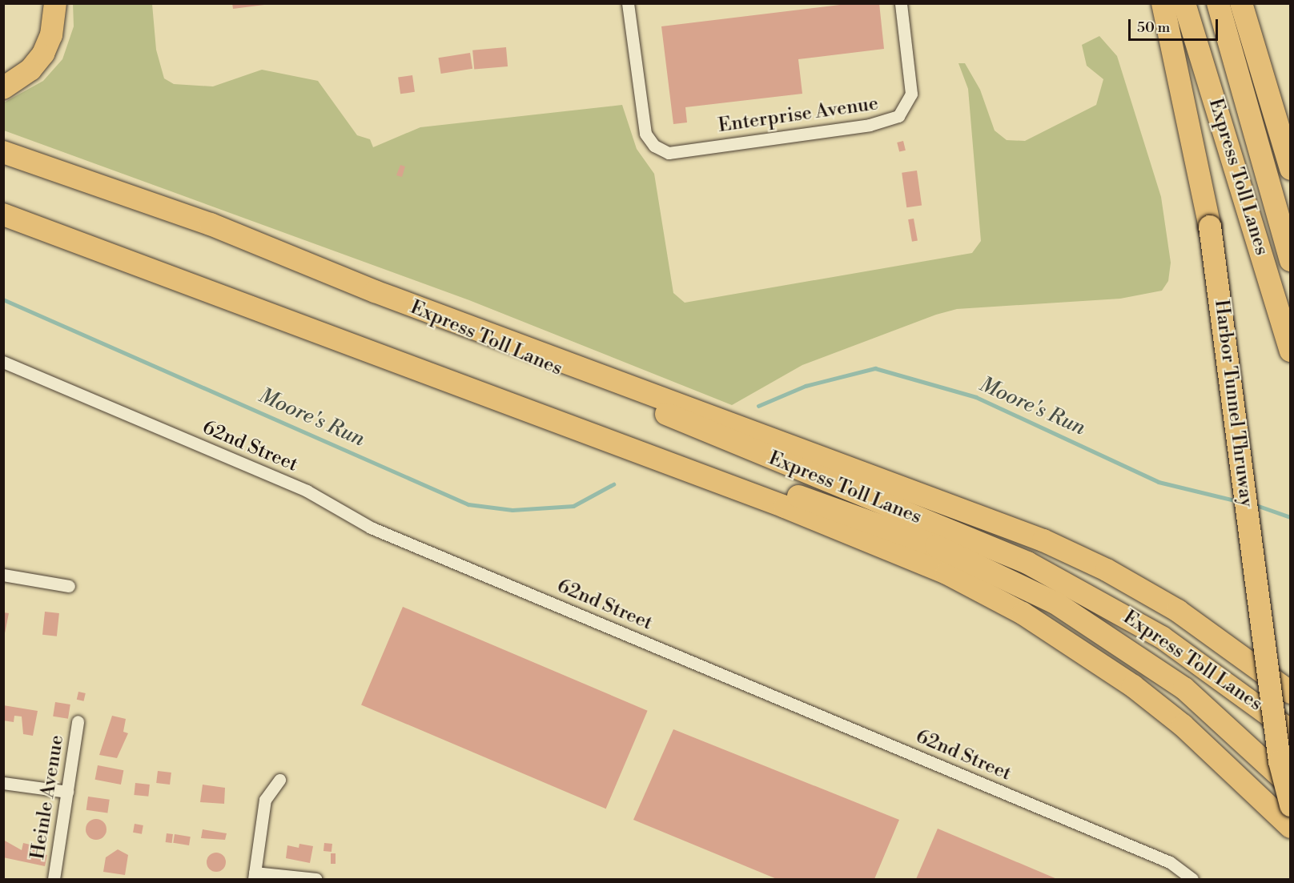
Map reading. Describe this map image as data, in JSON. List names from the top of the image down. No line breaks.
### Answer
{"streets":{"highway":["Express Toll Lanes","Harbor Tunnel Thruway"],"street":["Enterprise Avenue","62nd Street","Heinle Avenue"]},"water":["Moore's Run"],"scale_bar":"50 m"}
